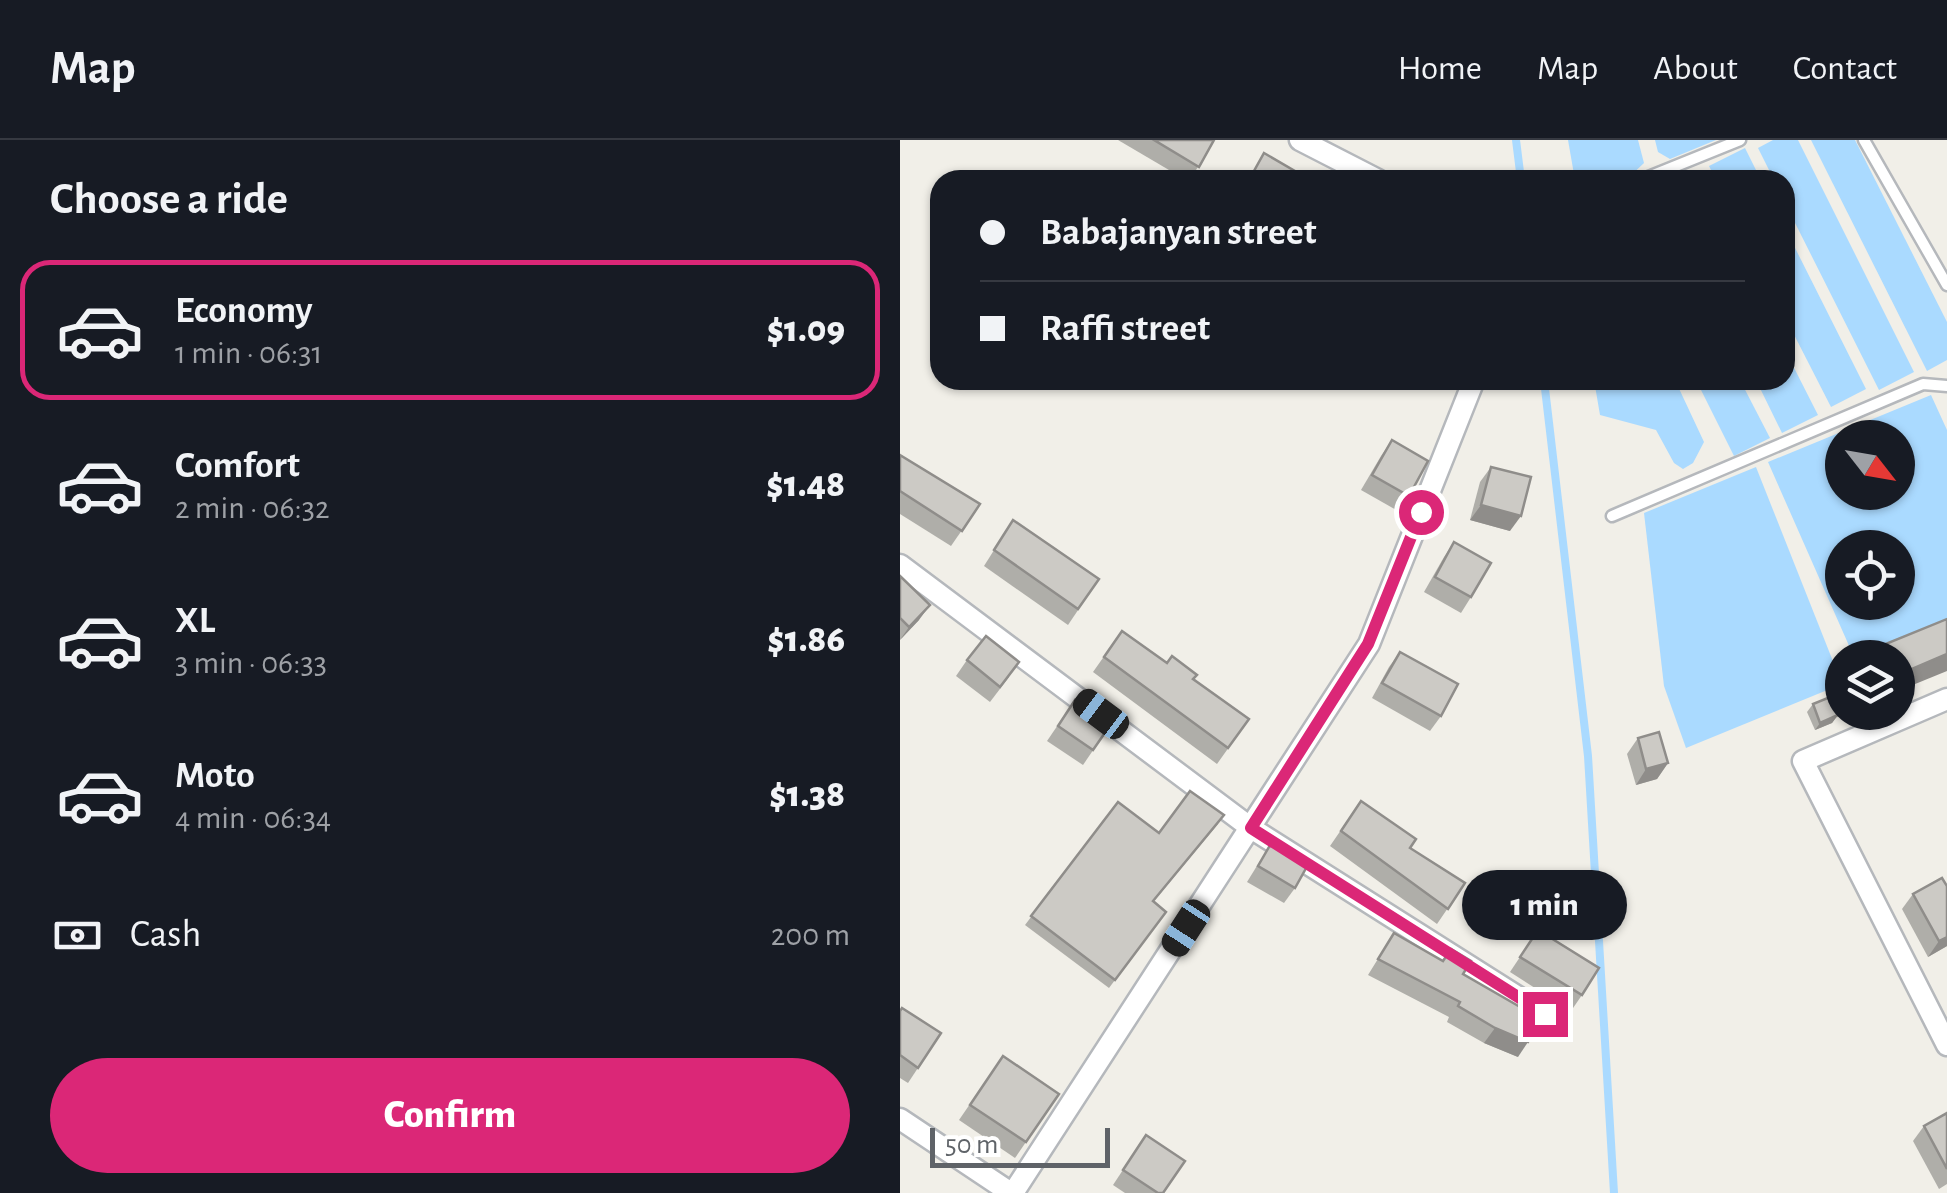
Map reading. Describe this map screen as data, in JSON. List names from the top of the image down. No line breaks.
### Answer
{"scale_bar":"50 m","north":"bottom right","page":{"header":"Map","nav":["Home","Map","About","Contact"],"heading":"Choose a ride","banner":["Babajanyan street","Raffi street"],"list":[{"name":"Economy","note":"1 min · 06:31","value":"$1.09"},{"name":"Comfort","note":"2 min · 06:32","value":"$1.48"},{"name":"XL","note":"3 min · 06:33","value":"$1.86"},{"name":"Moto","note":"4 min · 06:34","value":"$1.38"}],"bubble":"1 min","pay":["Cash","200 m"],"buttons":"Confirm","scale":"50 m"}}
